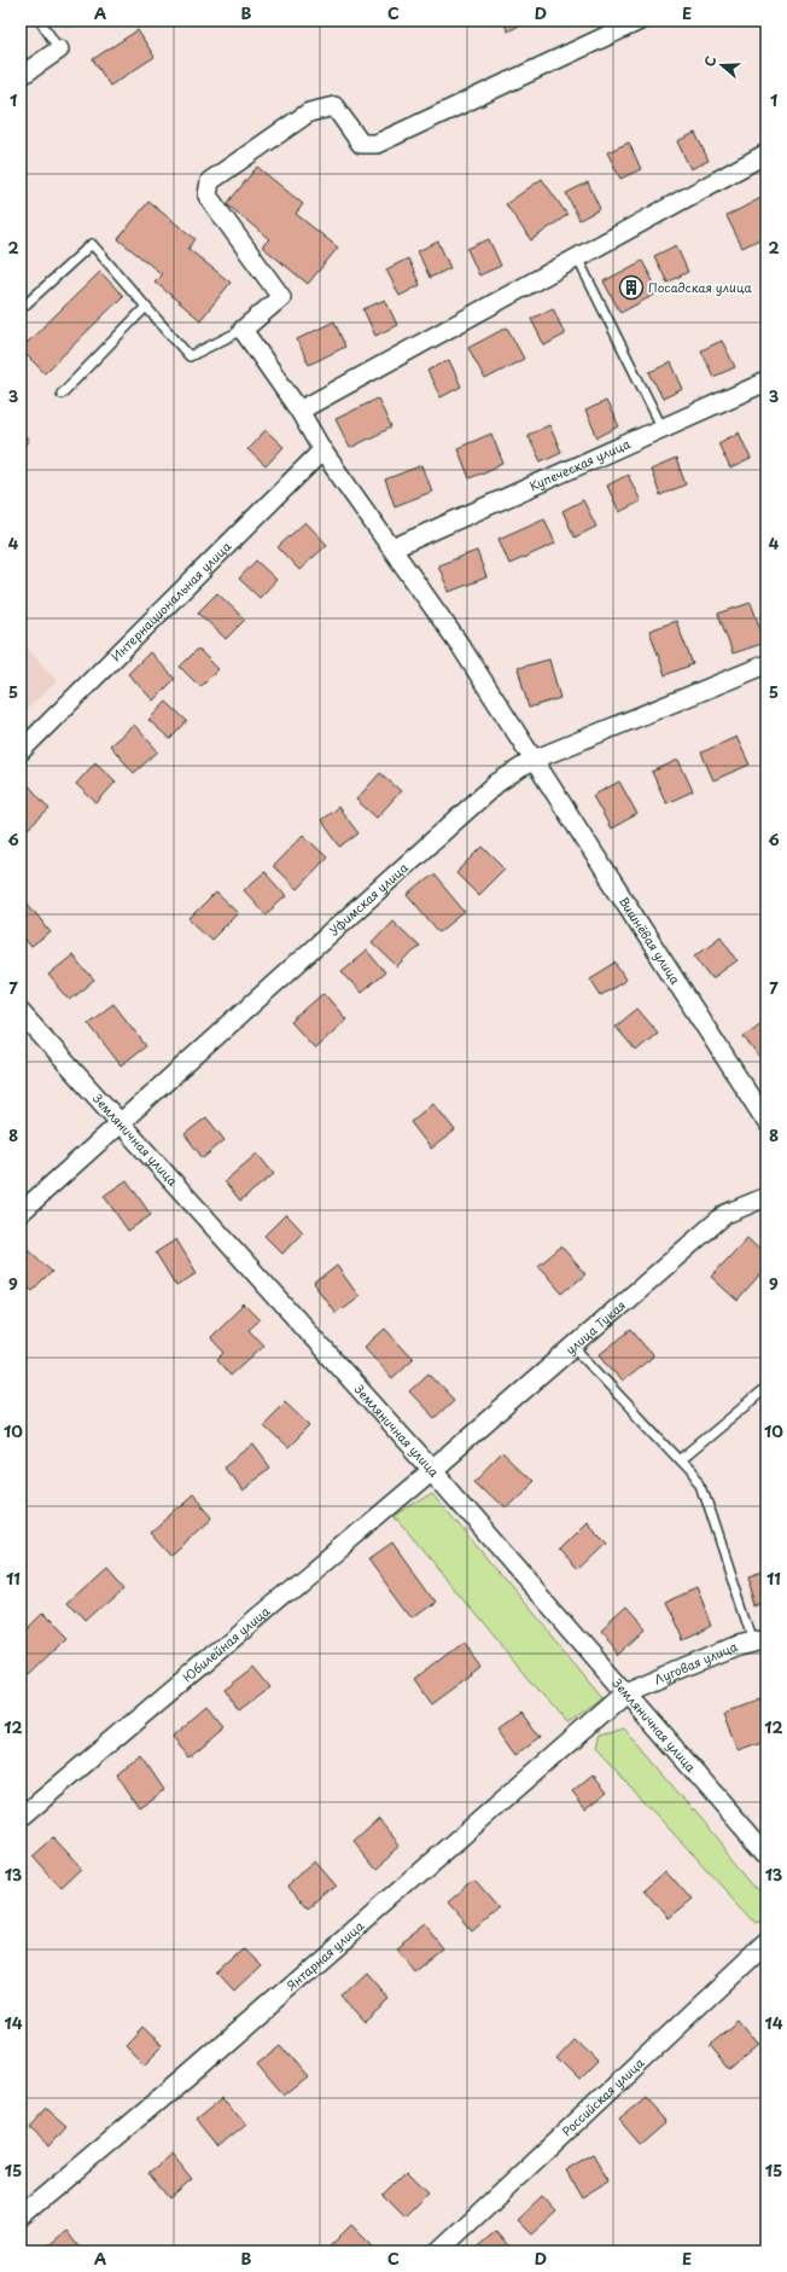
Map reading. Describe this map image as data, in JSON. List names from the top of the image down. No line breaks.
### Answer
{"streets":{"street":["Купеческая улица","Интернациональная улица","Уфимская улица","Вишнёвая улица","Земляничная улица","улица Тукая","Юбилейная улица","Луговая улица","Янтарная улица","Российская улица"]},"crossings":[["Купеческая улица","Вишнёвая улица"],["Интернациональная улица","Вишнёвая улица"],["Уфимская улица","Вишнёвая улица"],["Уфимская улица","Земляничная улица"],["Земляничная улица","улица Тукая"],["Земляничная улица","Юбилейная улица"],["Земляничная улица","Луговая улица"],["Земляничная улица","Янтарная улица"],["улица Тукая","Юбилейная улица"],["Луговая улица","Янтарная улица"]],"places":{"building":["Посадская улица"]},"north":"left","grid":{"columns":["A","B","C","D","E"],"rows":["1","2","3","4","5","6","7","8","9","10","11","12","13","14","15"]}}
